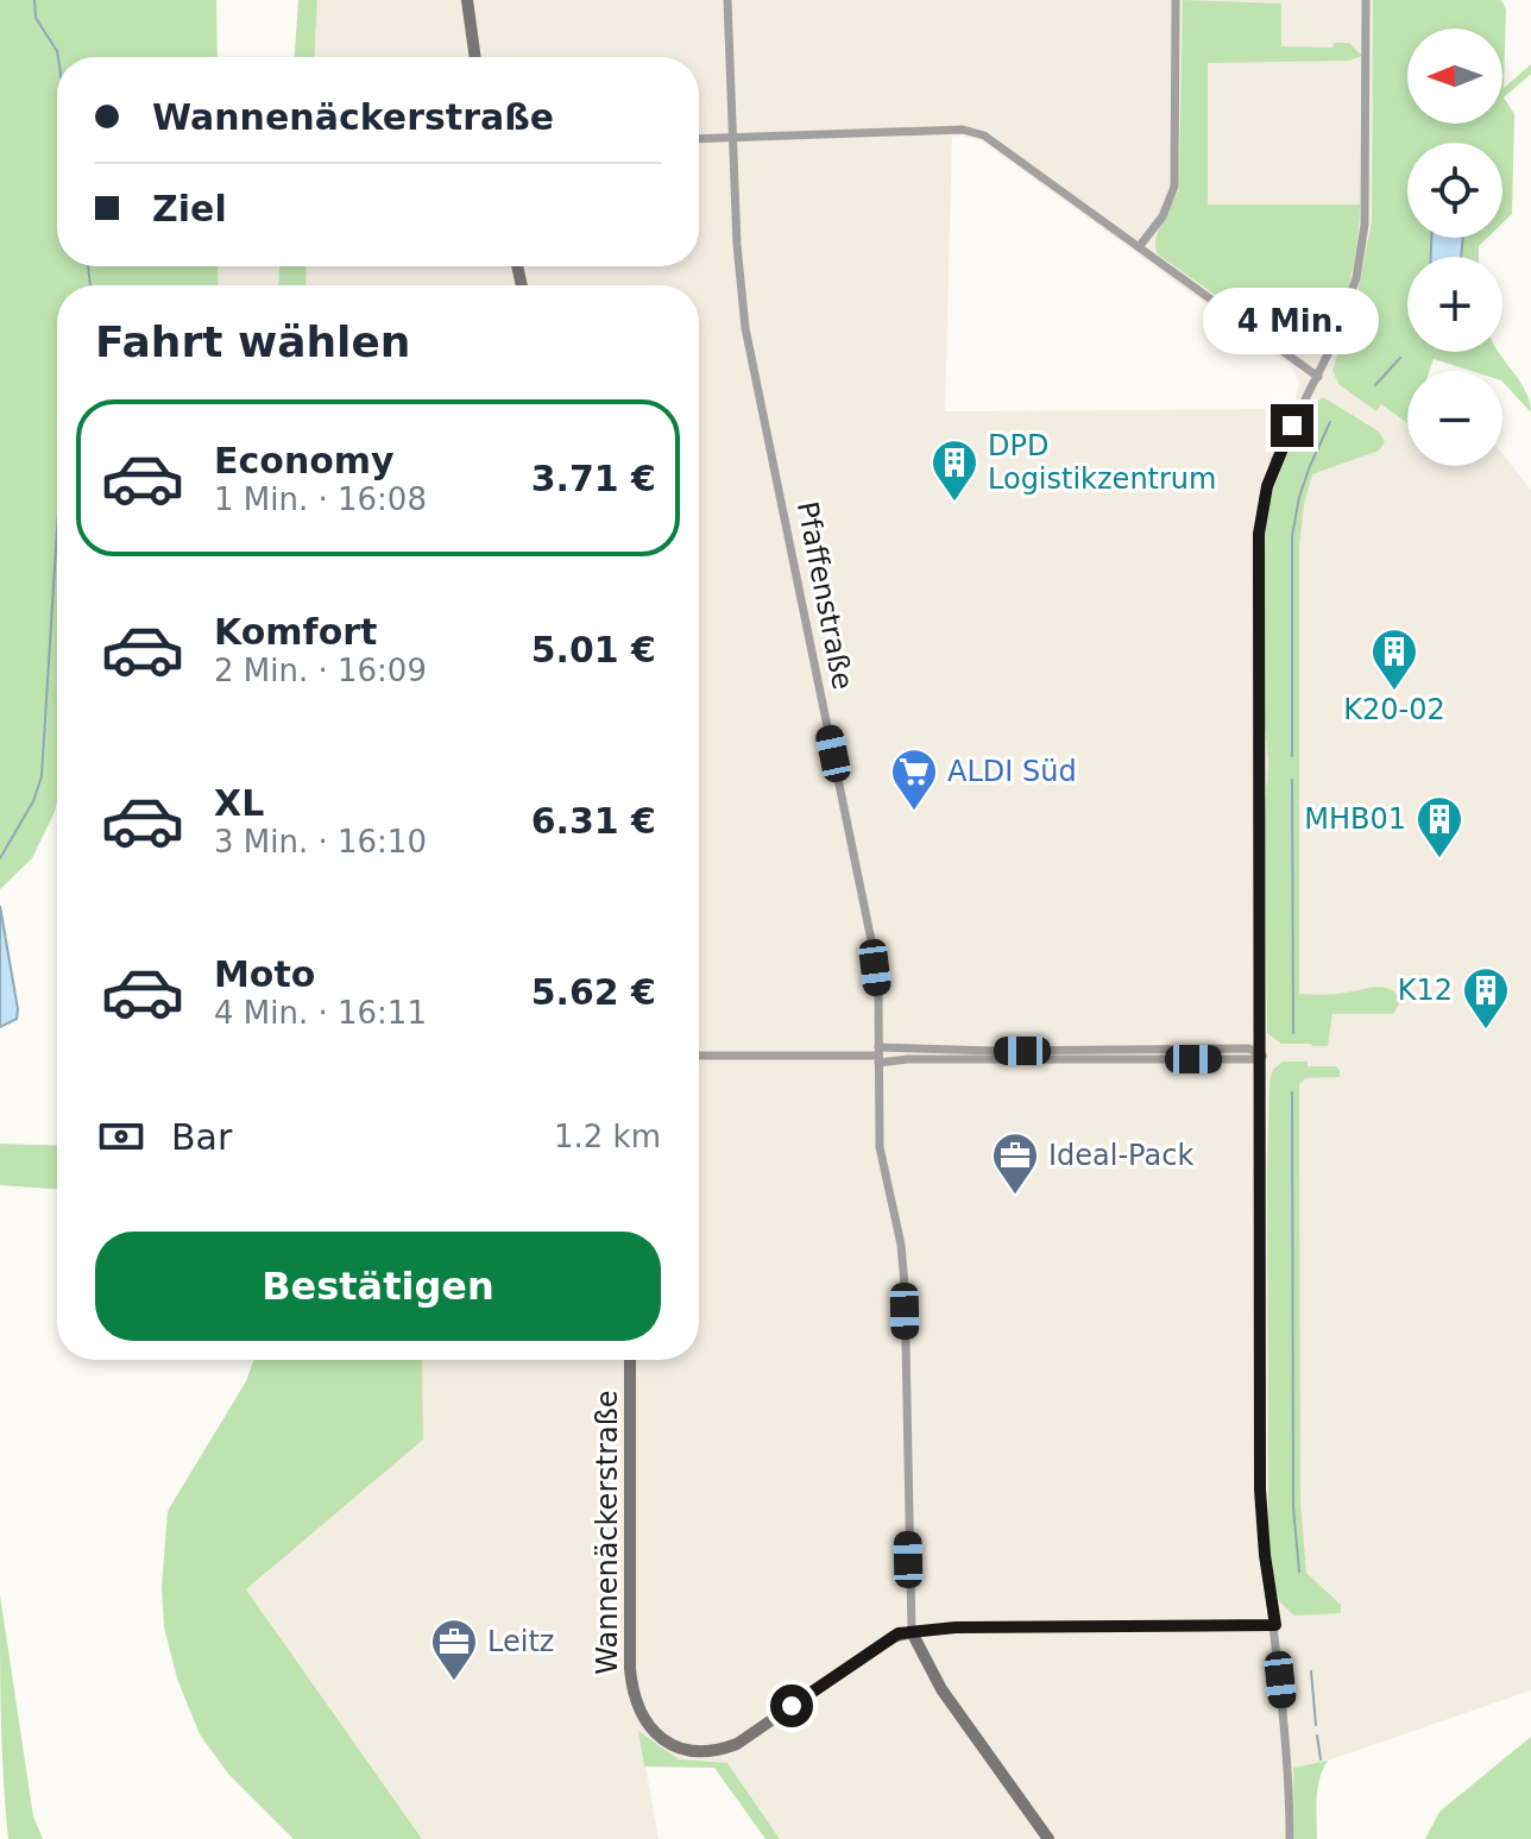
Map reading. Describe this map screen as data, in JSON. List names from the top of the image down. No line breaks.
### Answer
{"streets":{"street":["Pfaffenstraße","Wannenäckerstraße"]},"crossings":[["Pfaffenstraße","Wannenäckerstraße"]],"places":{"building":["DPD Logistikzentrum","K20-02","MHB01","K12"],"supermarket":["ALDI Süd"],"office":["Ideal-Pack","Leitz"]},"north":"left","page":{"map_buttons":["+","−"],"banner":["Wannenäckerstraße","Ziel"],"heading":"Fahrt wählen","bubble":"4 Min.","list":[{"name":"Economy","note":"1 Min. · 16:08","value":"3.71 €"},{"name":"Komfort","note":"2 Min. · 16:09","value":"5.01 €"},{"name":"XL","note":"3 Min. · 16:10","value":"6.31 €"},{"name":"Moto","note":"4 Min. · 16:11","value":"5.62 €"}],"pay":["Bar","1.2 km"],"buttons":"Bestätigen"}}
